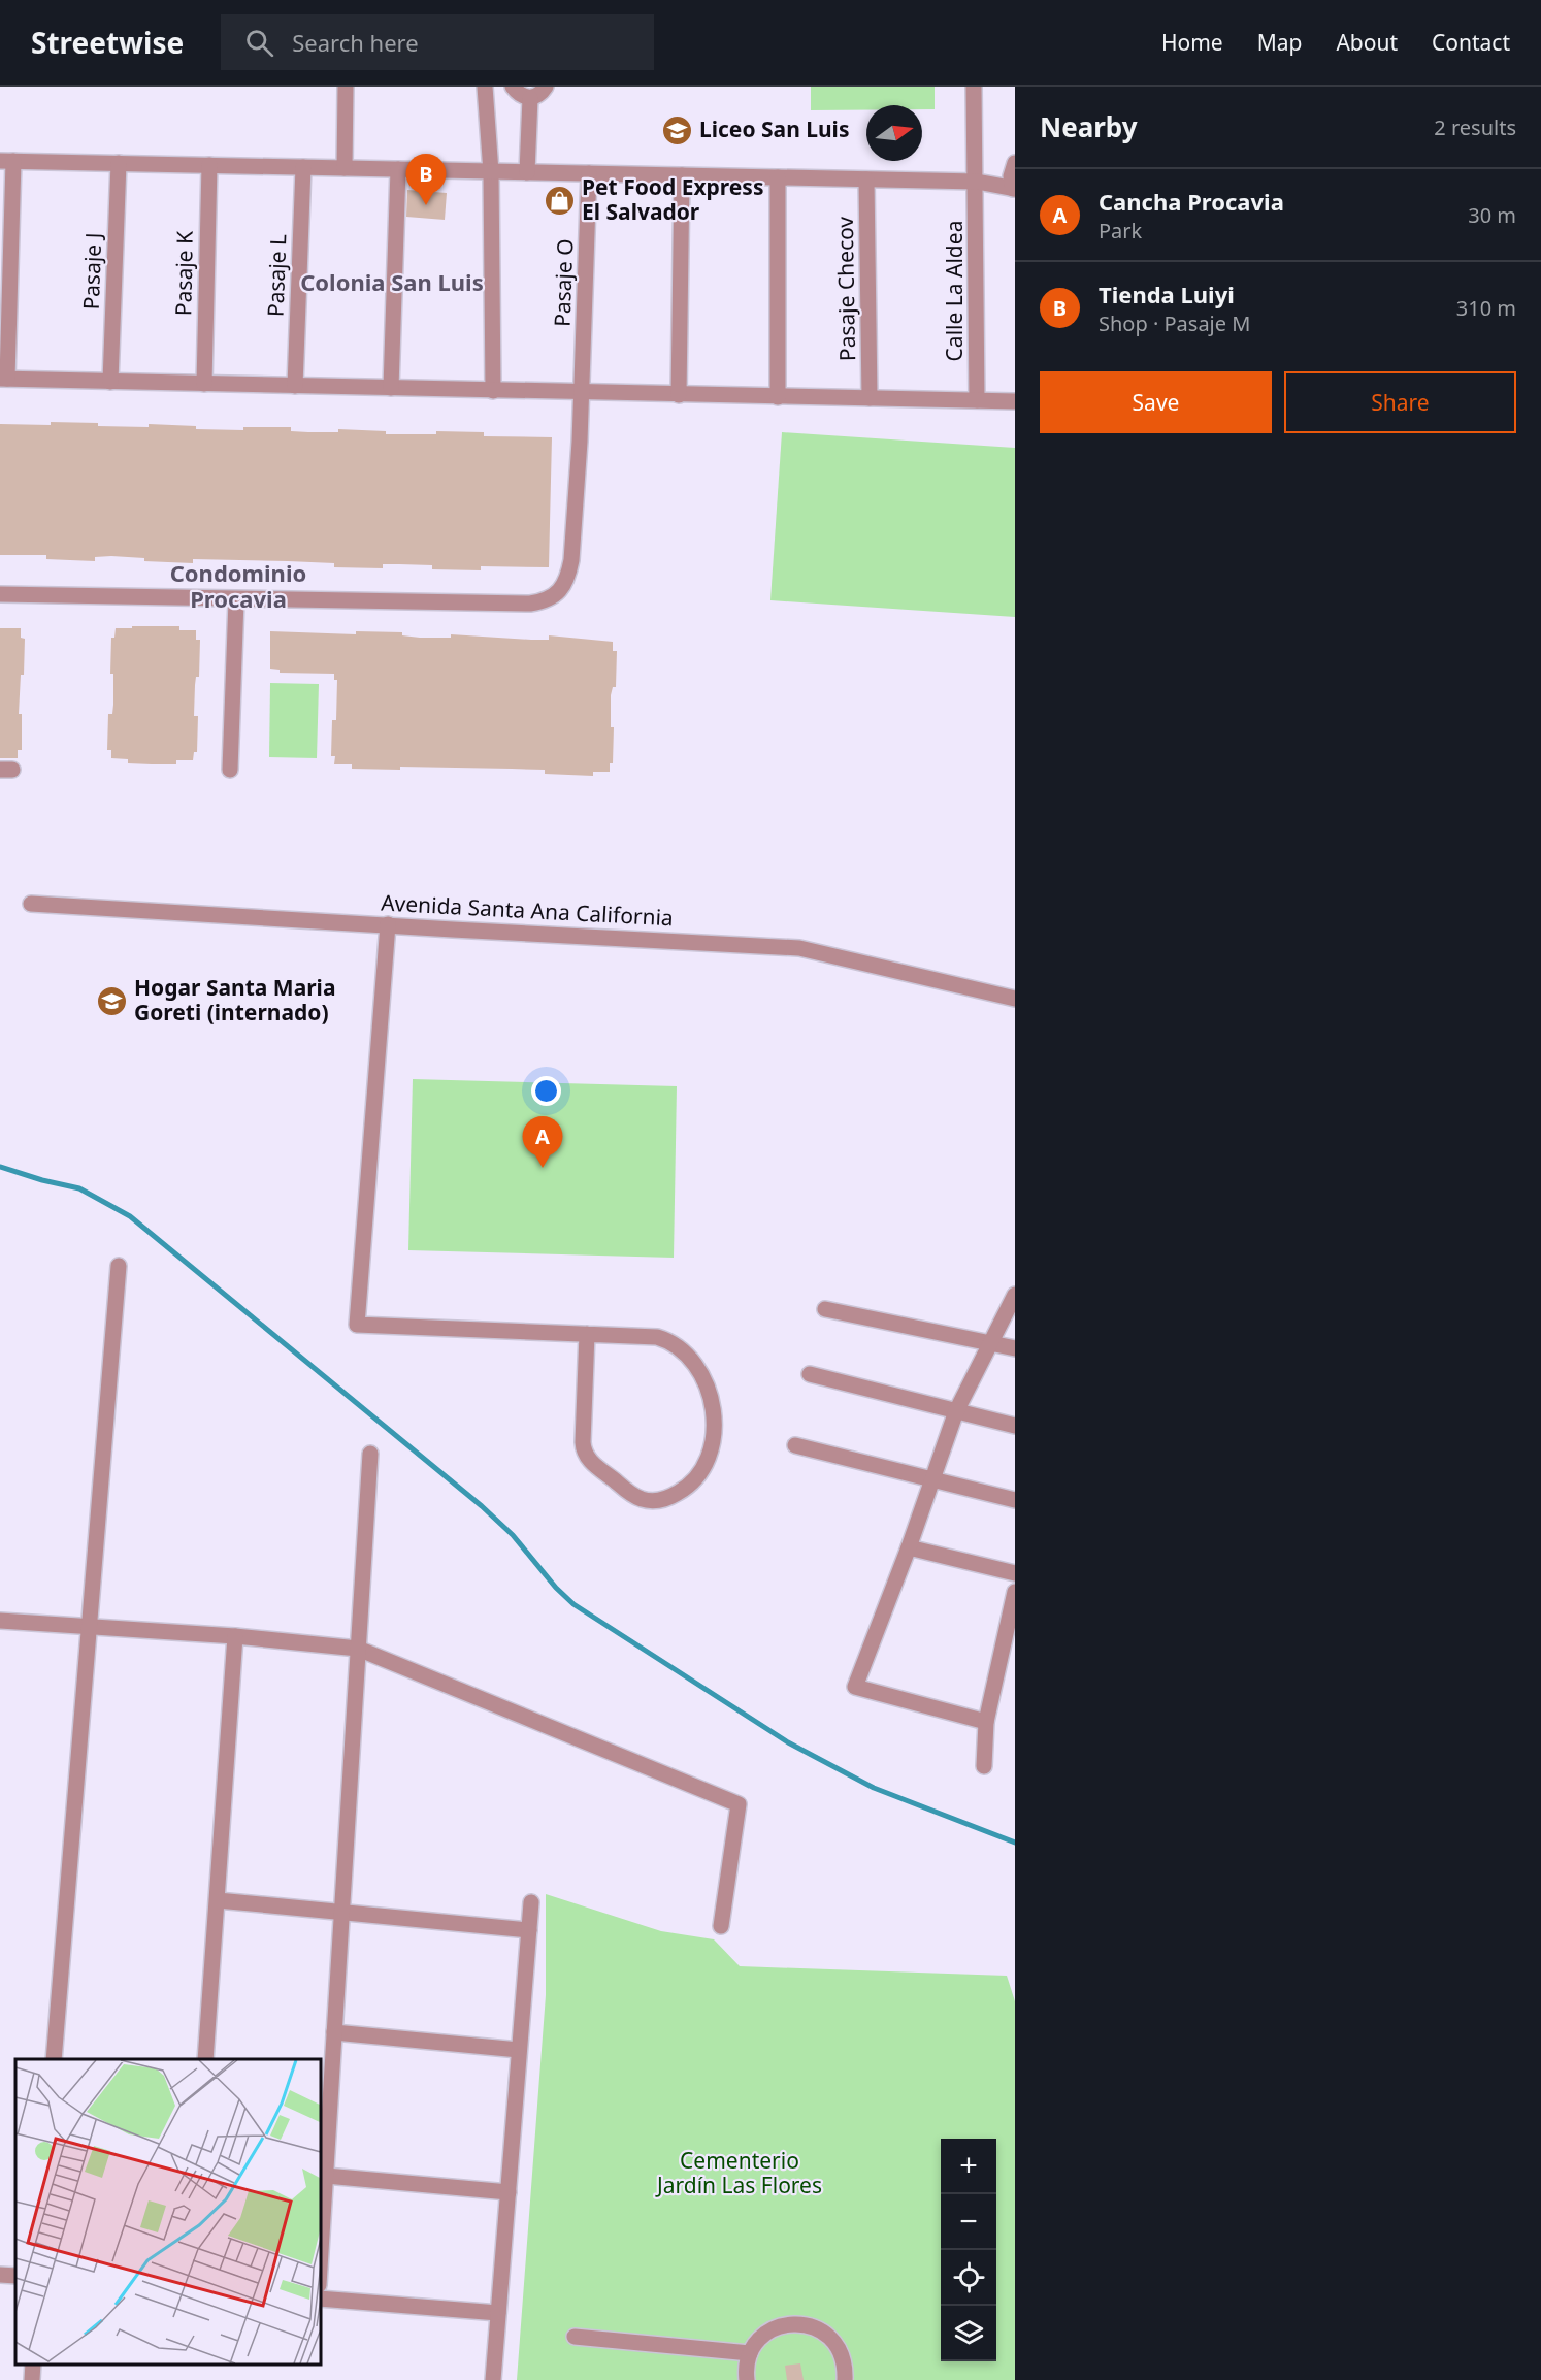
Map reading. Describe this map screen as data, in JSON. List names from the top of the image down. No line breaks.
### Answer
{"streets":{"street":["Pasaje J","Pasaje K","Pasaje L","Pasaje O","Pasaje Checov","Calle La Aldea","Avenida Santa Ana California"]},"districts":["Colonia San Luis","Condominio Procavia"],"parks":["Cementerio Jardín Las Flores"],"places":{"school or university":["Liceo San Luis","Hogar Santa Maria Goreti (internado)"],"shop":["Pet Food Express El Salvador"]},"north":"right","page":{"header":"Streetwise","search":"Search here","nav":["Home","Map","About","Contact"],"heading":["Nearby","2 results"],"pins":["B","A"],"list":[{"mark":"A","name":"Cancha Procavia","note":"Park","value":"30 m"},{"mark":"B","name":"Tienda Luiyi","note":"Shop · Pasaje M","value":"310 m"}],"buttons":["Save","Share"],"map_buttons":["+","−"]}}
